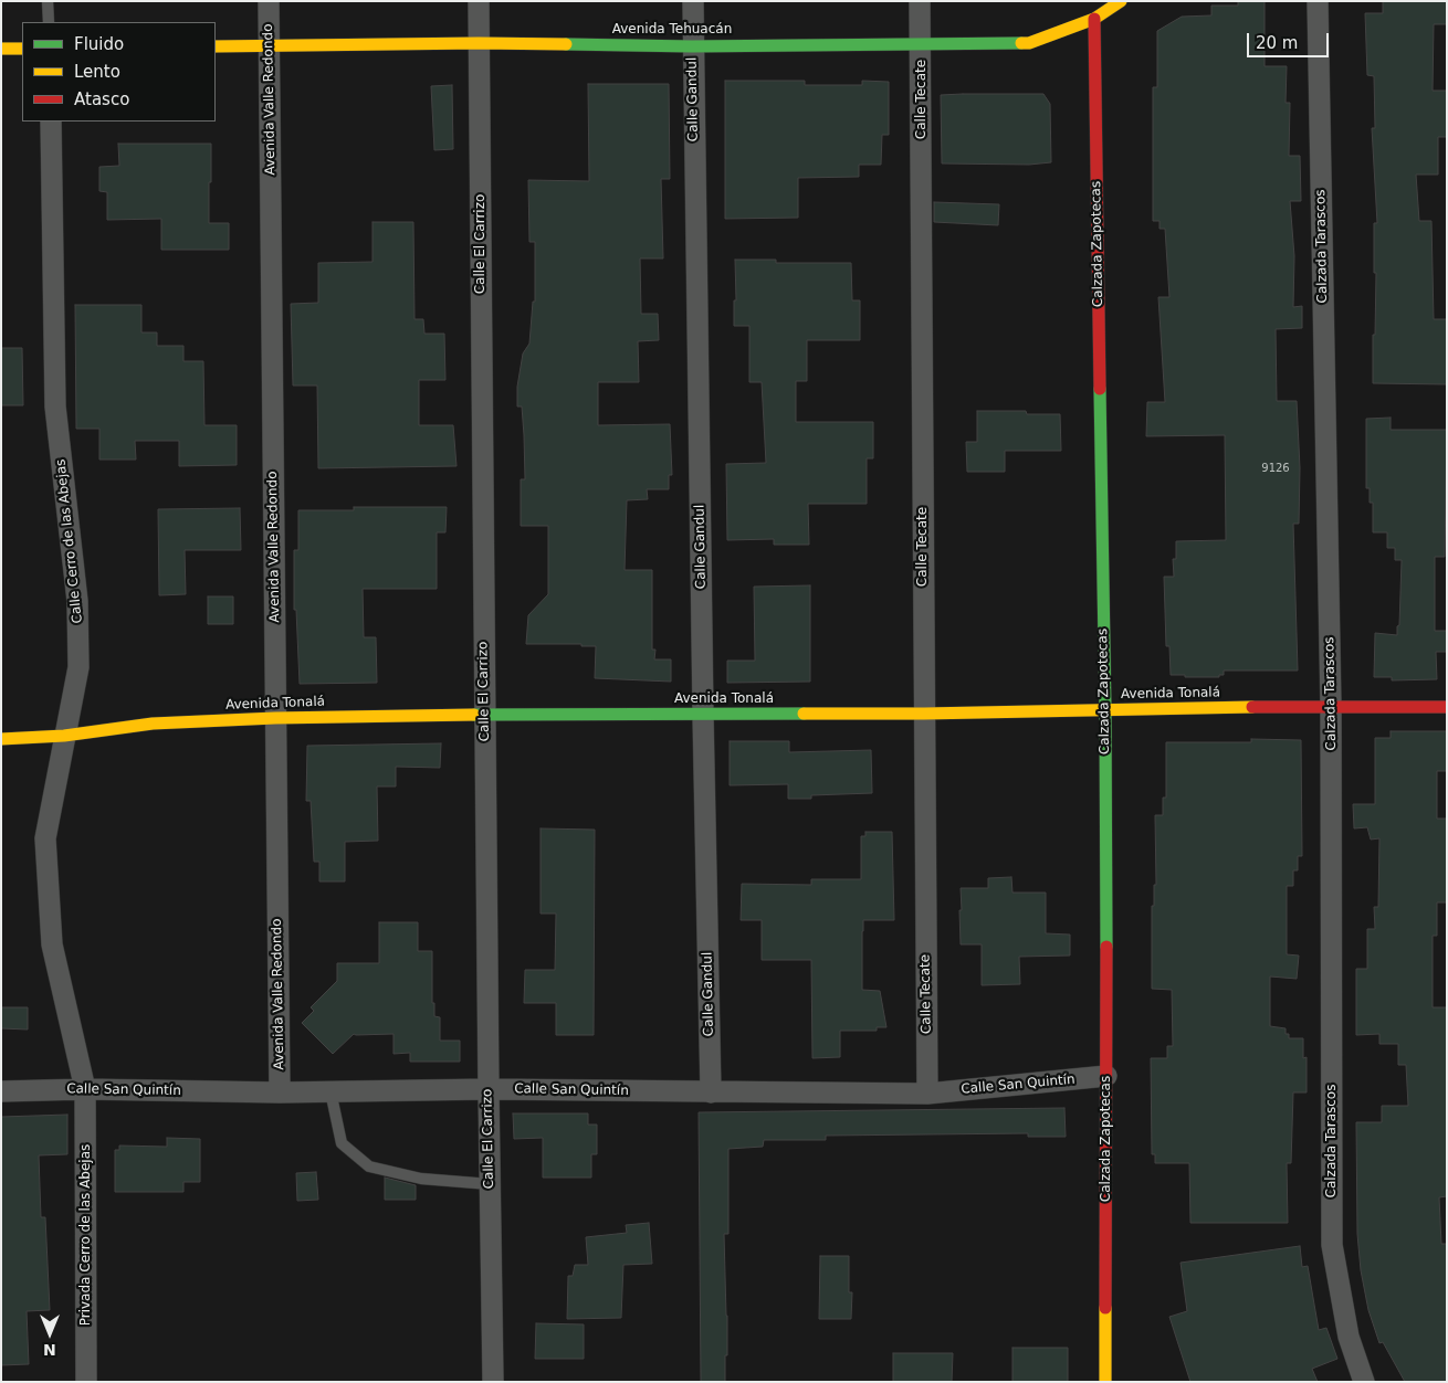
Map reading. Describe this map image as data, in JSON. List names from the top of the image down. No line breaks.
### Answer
{"streets":{"street":["Avenida Tehuacán","Avenida Valle Redondo","Calle Gandul","Calle Tecate","Calle El Carrizo","Calzada Zapotecas","Calzada Tarascos","Calle Cerro de las Abejas","Avenida Tonalá","Calle San Quintín","Privada Cerro de las Abejas"]},"crossings":[["Avenida Tehuacán","Avenida Valle Redondo"],["Avenida Tehuacán","Calle Gandul"],["Avenida Tehuacán","Calle Tecate"],["Avenida Tehuacán","Calle El Carrizo"],["Avenida Tehuacán","Calzada Zapotecas"],["Avenida Valle Redondo","Avenida Tonalá"],["Avenida Valle Redondo","Calle San Quintín"],["Calle Gandul","Avenida Tonalá"],["Calle Gandul","Calle San Quintín"],["Calle Tecate","Avenida Tonalá"],["Calle Tecate","Calle San Quintín"],["Calle El Carrizo","Avenida Tonalá"],["Calle El Carrizo","Calle San Quintín"],["Calzada Zapotecas","Avenida Tonalá"],["Calzada Zapotecas","Calle San Quintín"],["Calzada Tarascos","Avenida Tonalá"],["Calle Cerro de las Abejas","Avenida Tonalá"],["Calle Cerro de las Abejas","Calle San Quintín"],["Calle Cerro de las Abejas","Privada Cerro de las Abejas"],["Calle San Quintín","Privada Cerro de las Abejas"]],"house_numbers":["9126"],"legend":["Fluido","Lento","Atasco"],"scale_bar":"20 m","north":"bottom"}
